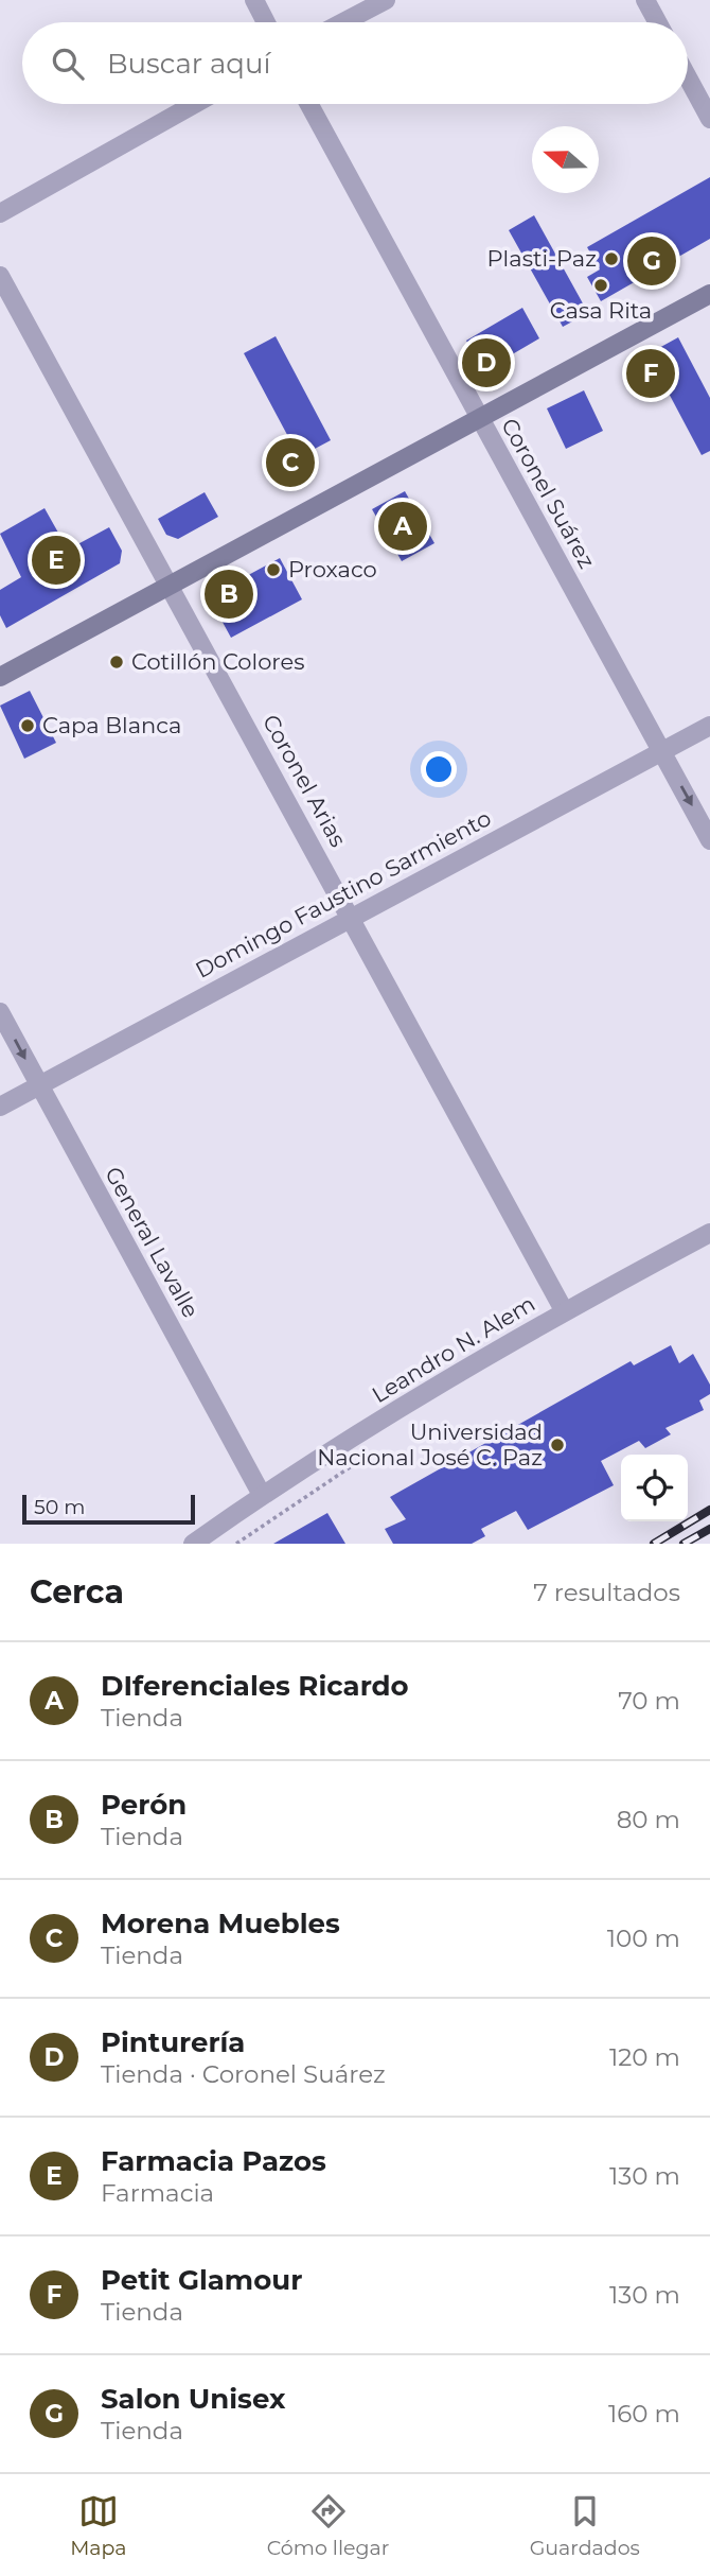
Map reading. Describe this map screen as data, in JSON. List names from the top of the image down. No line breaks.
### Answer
{"streets":{"street":["Coronel Suárez","Coronel Arias","Domingo Faustino Sarmiento","General Lavalle","Leandro N. Alem"]},"crossings":[["Coronel Suárez","Domingo Faustino Sarmiento"],["Coronel Arias","Domingo Faustino Sarmiento"],["Coronel Arias","Leandro N. Alem"],["Domingo Faustino Sarmiento","General Lavalle"],["General Lavalle","Leandro N. Alem"]],"places":["Plasti-Paz","Casa Rita","Proxaco","Cotillón Colores","Capa Blanca","Universidad Nacional José C. Paz"],"scale_bar":"50 m","north":"left","page":{"search":"Buscar aquí","pins":["G","D","F","C","A","E","B"],"scale":"50 m","heading":["Cerca","7 resultados"],"list":[{"mark":"A","name":"DIferenciales Ricardo","note":"Tienda","value":"70 m"},{"mark":"B","name":"Perón","note":"Tienda","value":"80 m"},{"mark":"C","name":"Morena Muebles","note":"Tienda","value":"100 m"},{"mark":"D","name":"Pinturería","note":"Tienda · Coronel Suárez","value":"120 m"},{"mark":"E","name":"Farmacia Pazos","note":"Farmacia","value":"130 m"},{"mark":"F","name":"Petit Glamour","note":"Tienda","value":"130 m"},{"mark":"G","name":"Salon Unisex","note":"Tienda","value":"160 m"}],"nav":["Mapa","Cómo llegar","Guardados"]}}
